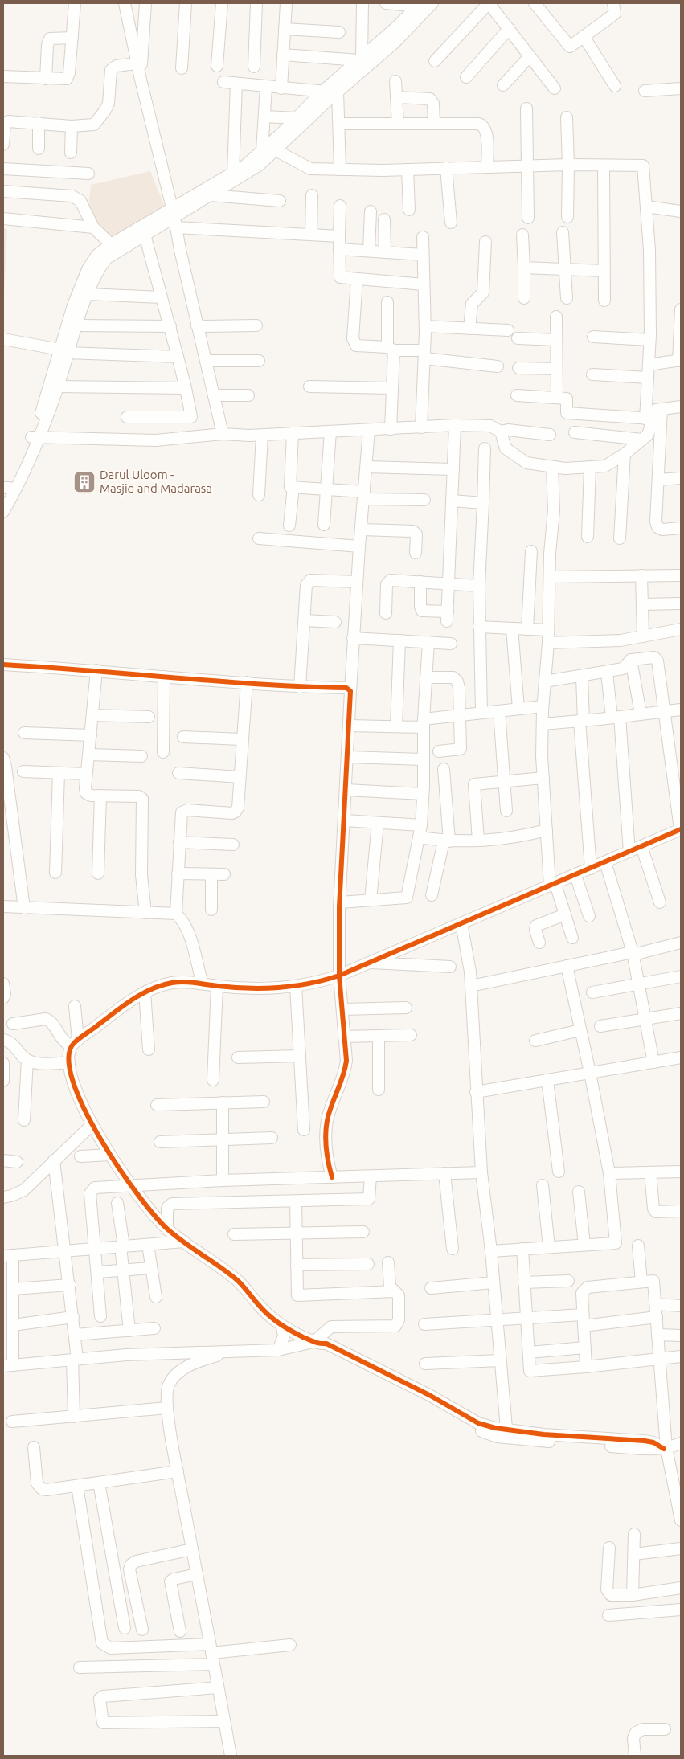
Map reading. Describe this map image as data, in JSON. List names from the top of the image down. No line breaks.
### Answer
{"places":{"building":["Darul Uloom - Masjid and Madarasa"]}}
